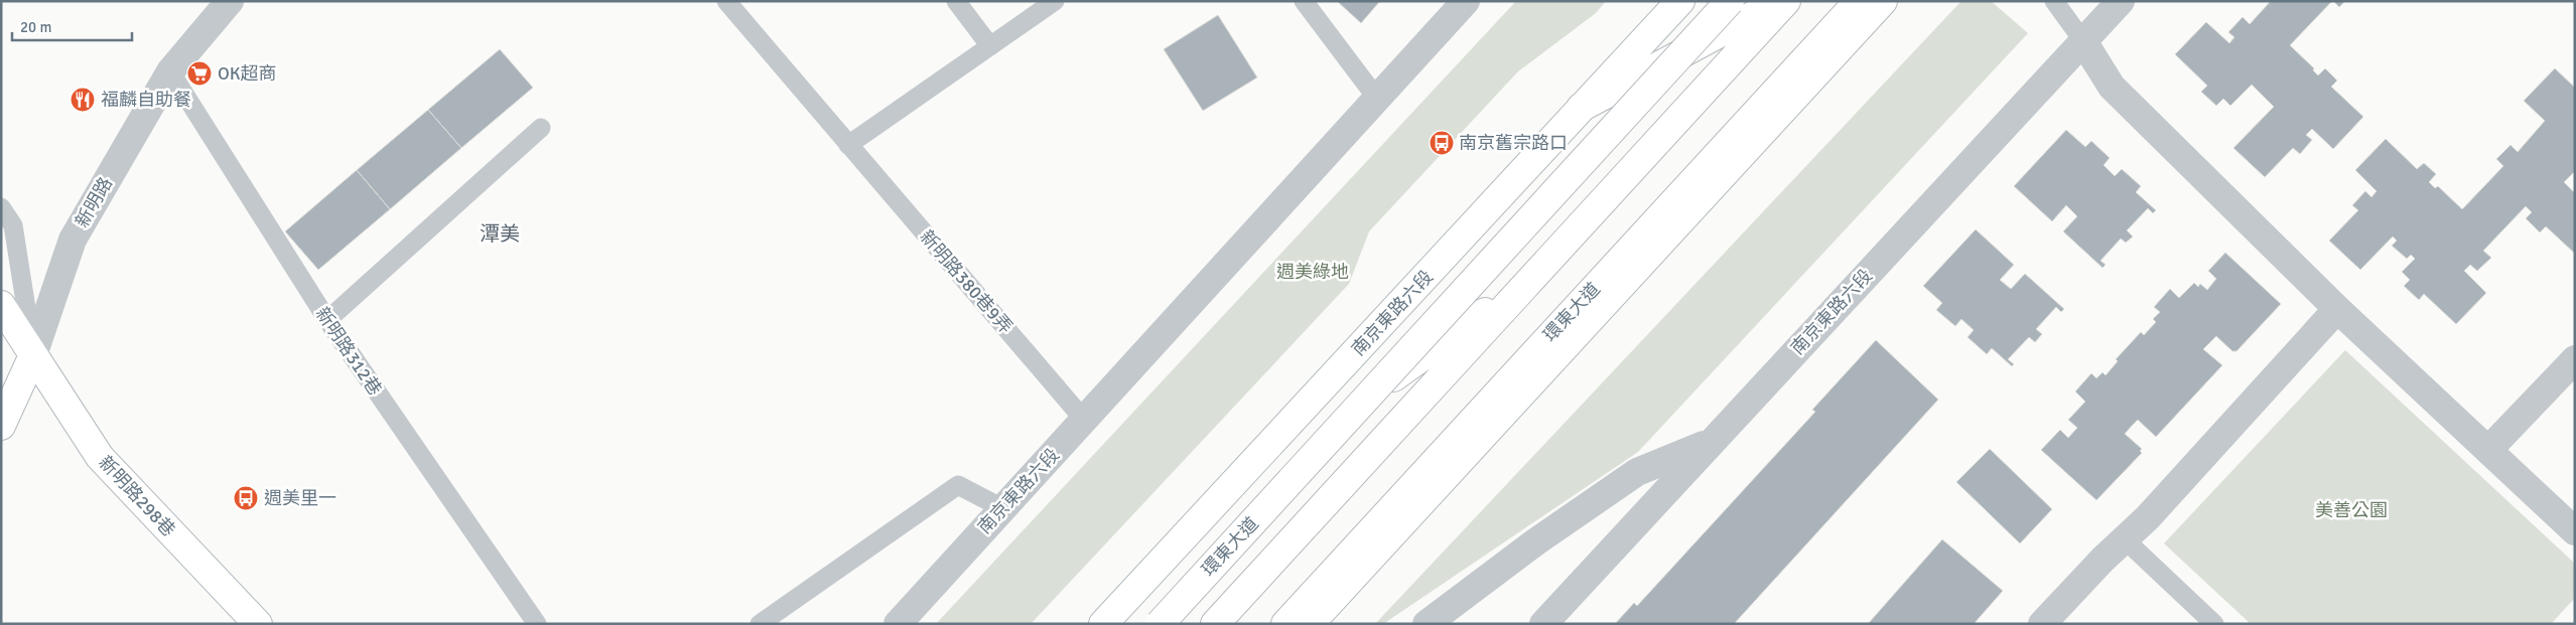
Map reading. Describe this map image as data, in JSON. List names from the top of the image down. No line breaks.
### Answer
{"streets":{"main road":["新明路","環東大道","南京東路六段","新明路298巷"],"lane":["新明路380巷9弄","新明路312巷"]},"crossings":[["新明路","新明路312巷"],["新明路","新明路298巷"],["新明路380巷9弄","南京東路六段"]],"districts":["潭美"],"parks":["週美綠地","美善公園"],"places":{"supermarket":["OK超商"],"restaurant":["福麟自助餐"],"bus stop":["南京舊宗路口","週美里一"]},"scale_bar":"20 m"}
